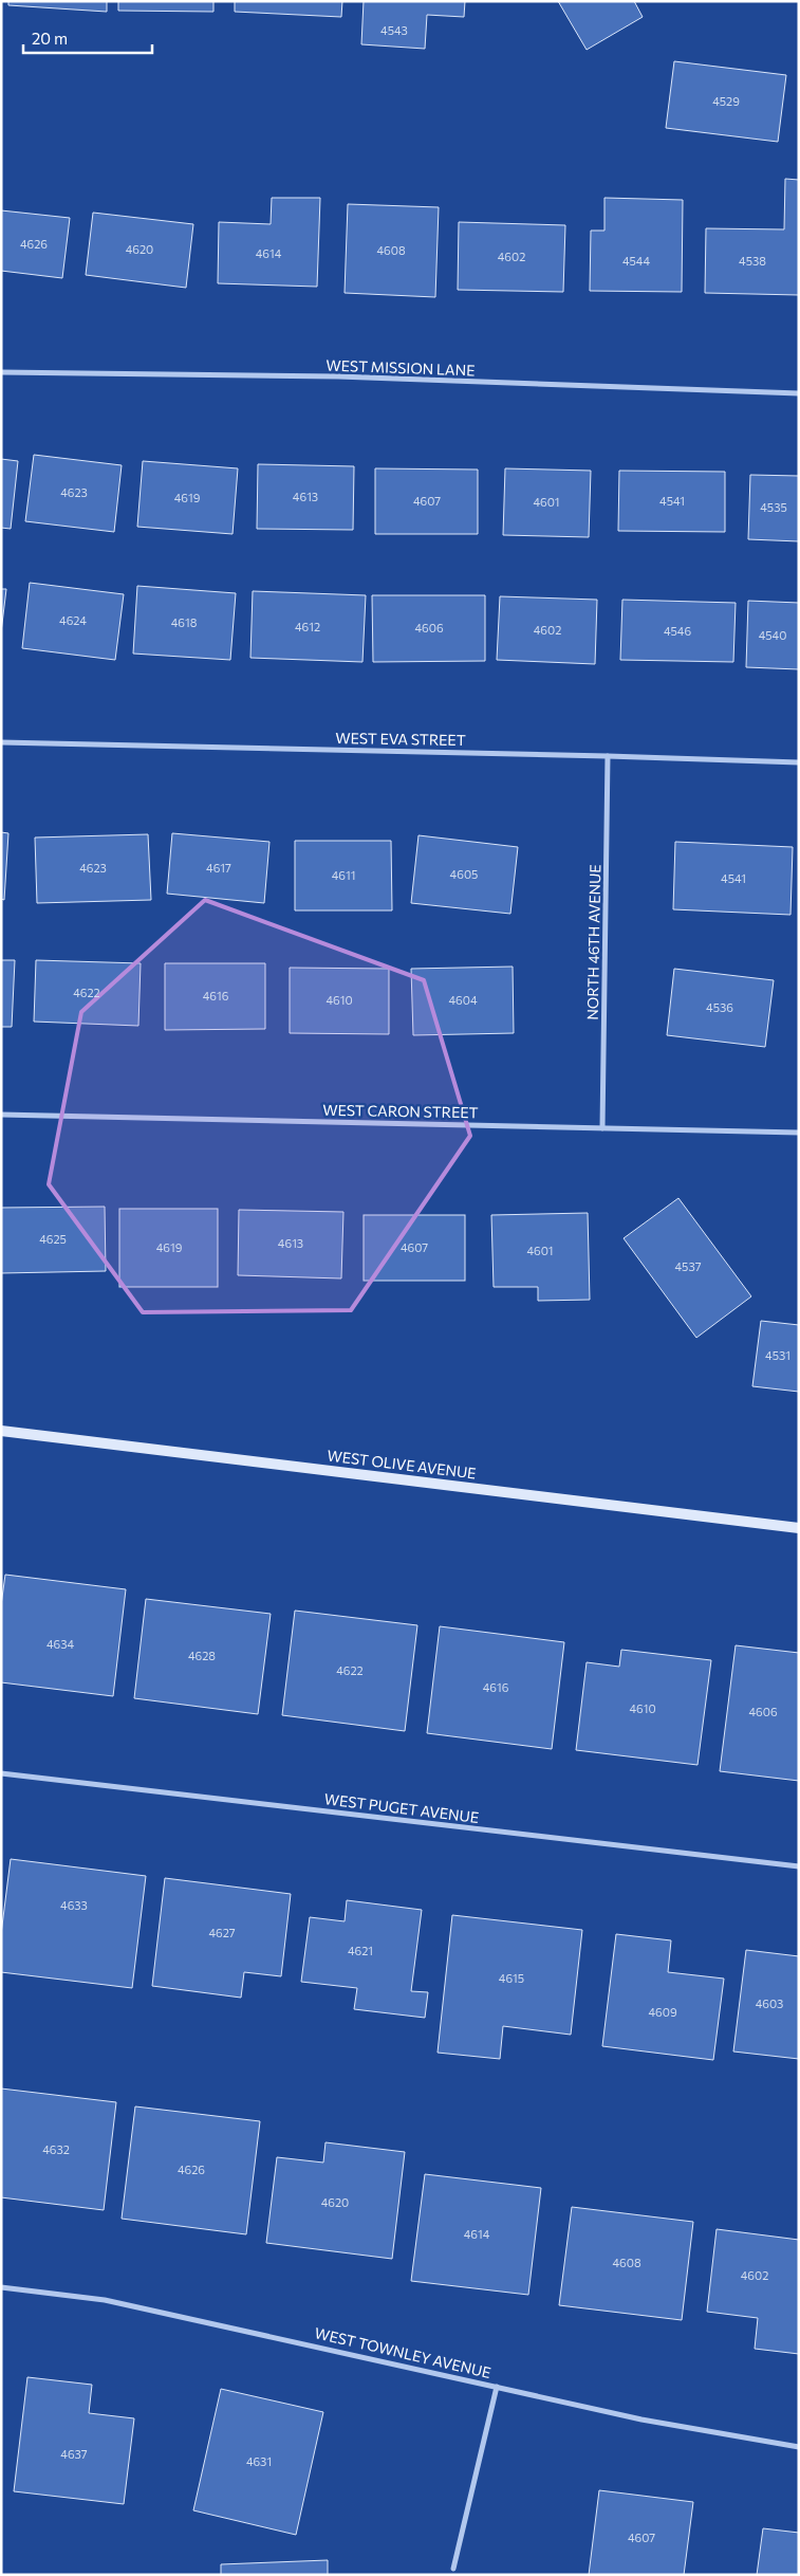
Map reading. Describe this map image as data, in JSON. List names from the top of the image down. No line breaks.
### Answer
{"streets":{"main road":["WEST OLIVE AVENUE"],"street":["WEST MISSION LANE","WEST EVA STREET","NORTH 46TH AVENUE","WEST CARON STREET","WEST PUGET AVENUE","WEST TOWNLEY AVENUE"]},"crossings":[["WEST EVA STREET","NORTH 46TH AVENUE"],["NORTH 46TH AVENUE","WEST CARON STREET"]],"house_numbers":["4543","4529","4626","4620","4608","4614","4602","4544","4538","4623","4613","4619","4607","4541","4601","4535","4624","4618","4612","4606","4602","4546","4540","4623","4617","4605","4611","4541","4622","4616","4610","4604","4536","4625","4613","4619","4607","4601","4537","4531","4634","4628","4622","4616","4610","4606","4633","4627","4621","4615","4603","4609","4632","4626","4620","4614","4608","4602","4637","4631","4607"],"scale_bar":"20 m"}
